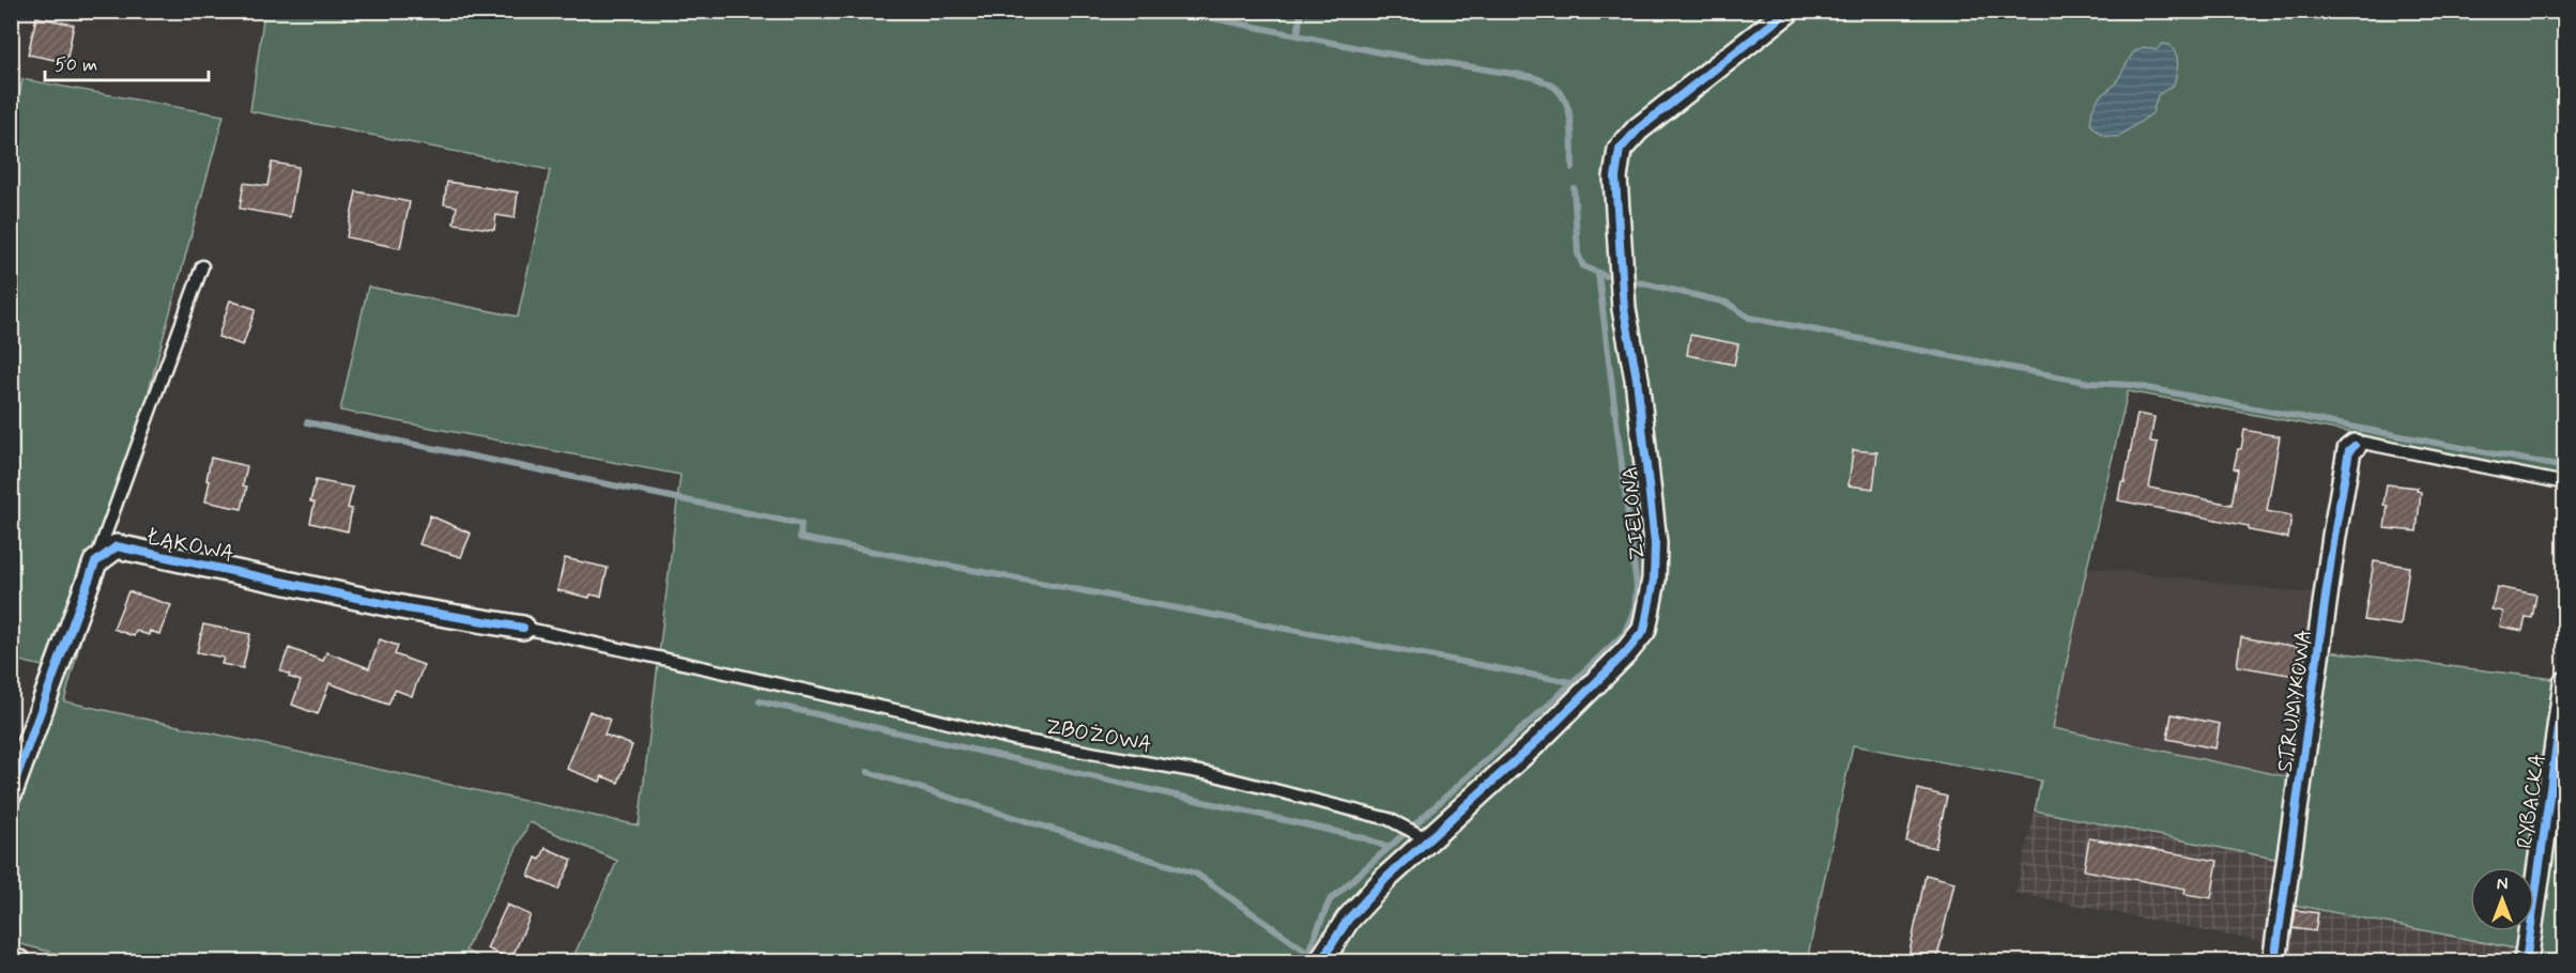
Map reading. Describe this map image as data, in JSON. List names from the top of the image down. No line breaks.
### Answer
{"streets":{"street":["ZIELONA","ŁĄKOWA","STRUMYKOWA","RYBACKA"],"lane":["ZBOŻOWA"]},"crossings":[["ZIELONA","ZBOŻOWA"],["ŁĄKOWA","ZBOŻOWA"]],"scale_bar":"50 m","north":"top"}
